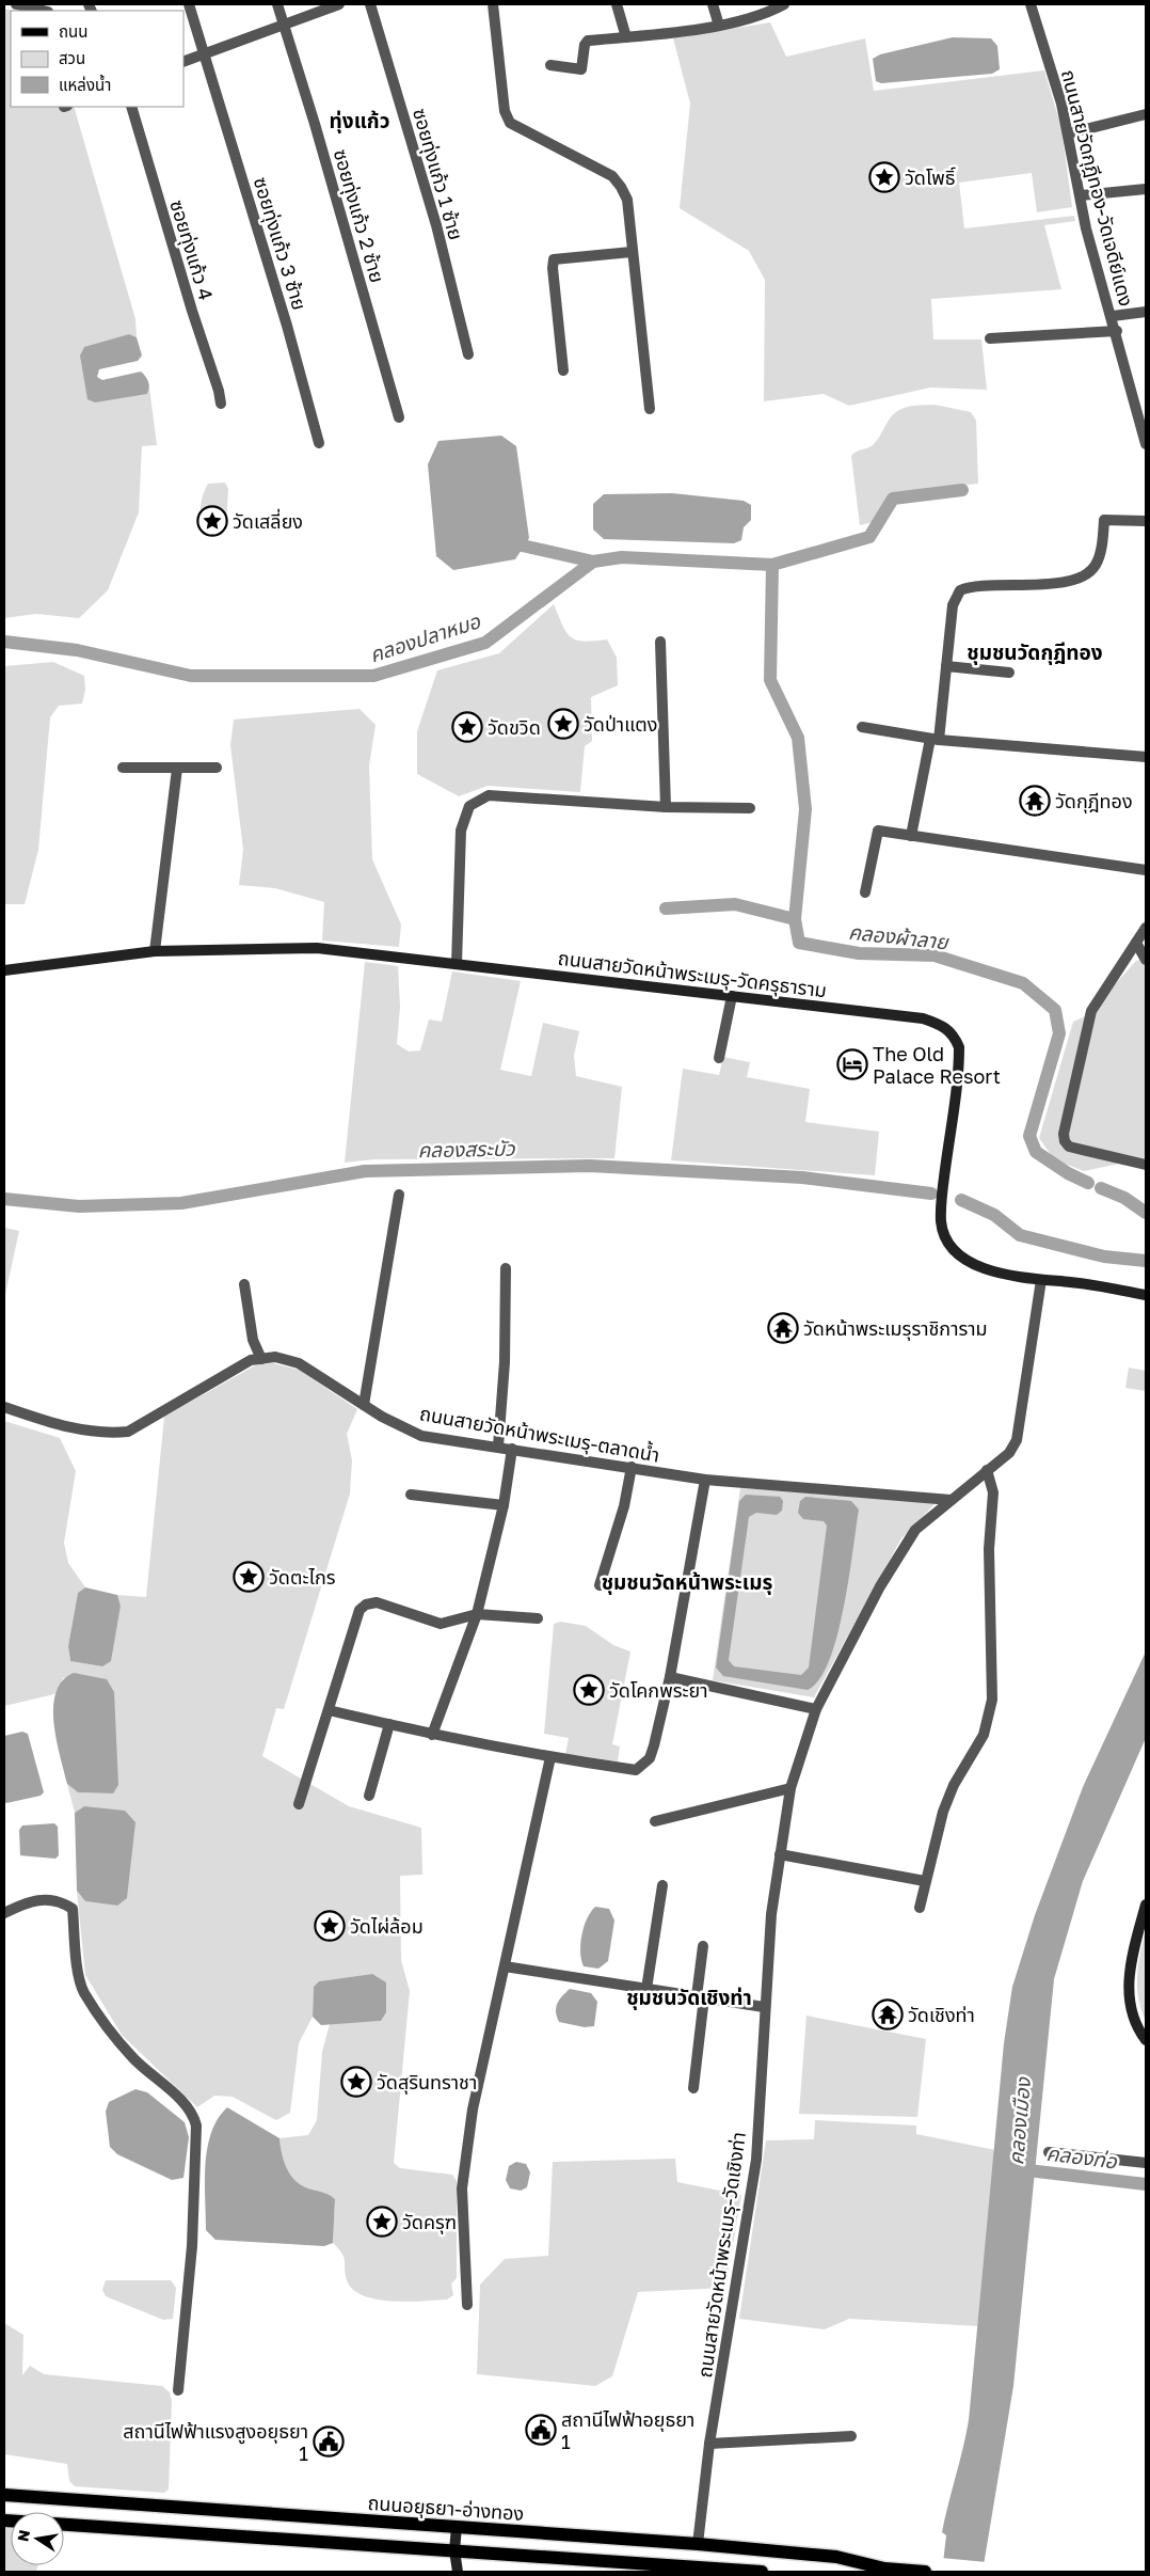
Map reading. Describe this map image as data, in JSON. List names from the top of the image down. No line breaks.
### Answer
{"streets":{"main road":["ถนนอยุธยา-อ่างทอง"],"street":["ซอยทุ่งแก้ว 1 ซ้าย","ถนนสายวัดกุฎีทอง-วัดเจดีย์แดง","ซอยทุ่งแก้ว 2 ซ้าย","ซอยทุ่งแก้ว 3 ซ้าย","ซอยทุ่งแก้ว 4","ถนนสายวัดหน้าพระเมรุ-วัดครุธาราม","ถนนสายวัดหน้าพระเมรุ-ตลาดน้ำ","ถนนสายวัดหน้าพระเมรุ-วัดเชิงท่า"]},"crossings":[["ถนนสายวัดหน้าพระเมรุ-วัดครุธาราม","ถนนสายวัดหน้าพระเมรุ-วัดเชิงท่า"],["ถนนสายวัดหน้าพระเมรุ-ตลาดน้ำ","ถนนสายวัดหน้าพระเมรุ-วัดเชิงท่า"],["ถนนสายวัดหน้าพระเมรุ-วัดเชิงท่า","ถนนอยุธยา-อ่างทอง"]],"districts":["ทุ่งแก้ว","ชุมชนวัดกุฎีทอง","ชุมชนวัดหน้าพระเมรุ","ชุมชนวัดเชิงท่า"],"water":["คลองปลาหมอ","คลองผ้าลาย","คลองสระบัว","คลองเมือง","คลองท่อ"],"places":{"place":["วัดโพธิ์","วัดเสลี่ยง","วัดป่าแตง","วัดขวิด","วัดตะไกร","วัดโคกพระยา","วัดไผ่ล้อม","วัดสุรินทราชา","วัดครุฑ"],"temple":["วัดกุฎีทอง","วัดหน้าพระเมรุราชิการาม","วัดเชิงท่า"],"hotel":["The Old Palace Resort"],"public building":["สถานีไฟฟ้าอยุธยา 1","สถานีไฟฟ้าแรงสูงอยุธยา 1"]},"legend":["ถนน","สวน","แหล่งน้ำ"],"north":"left"}
